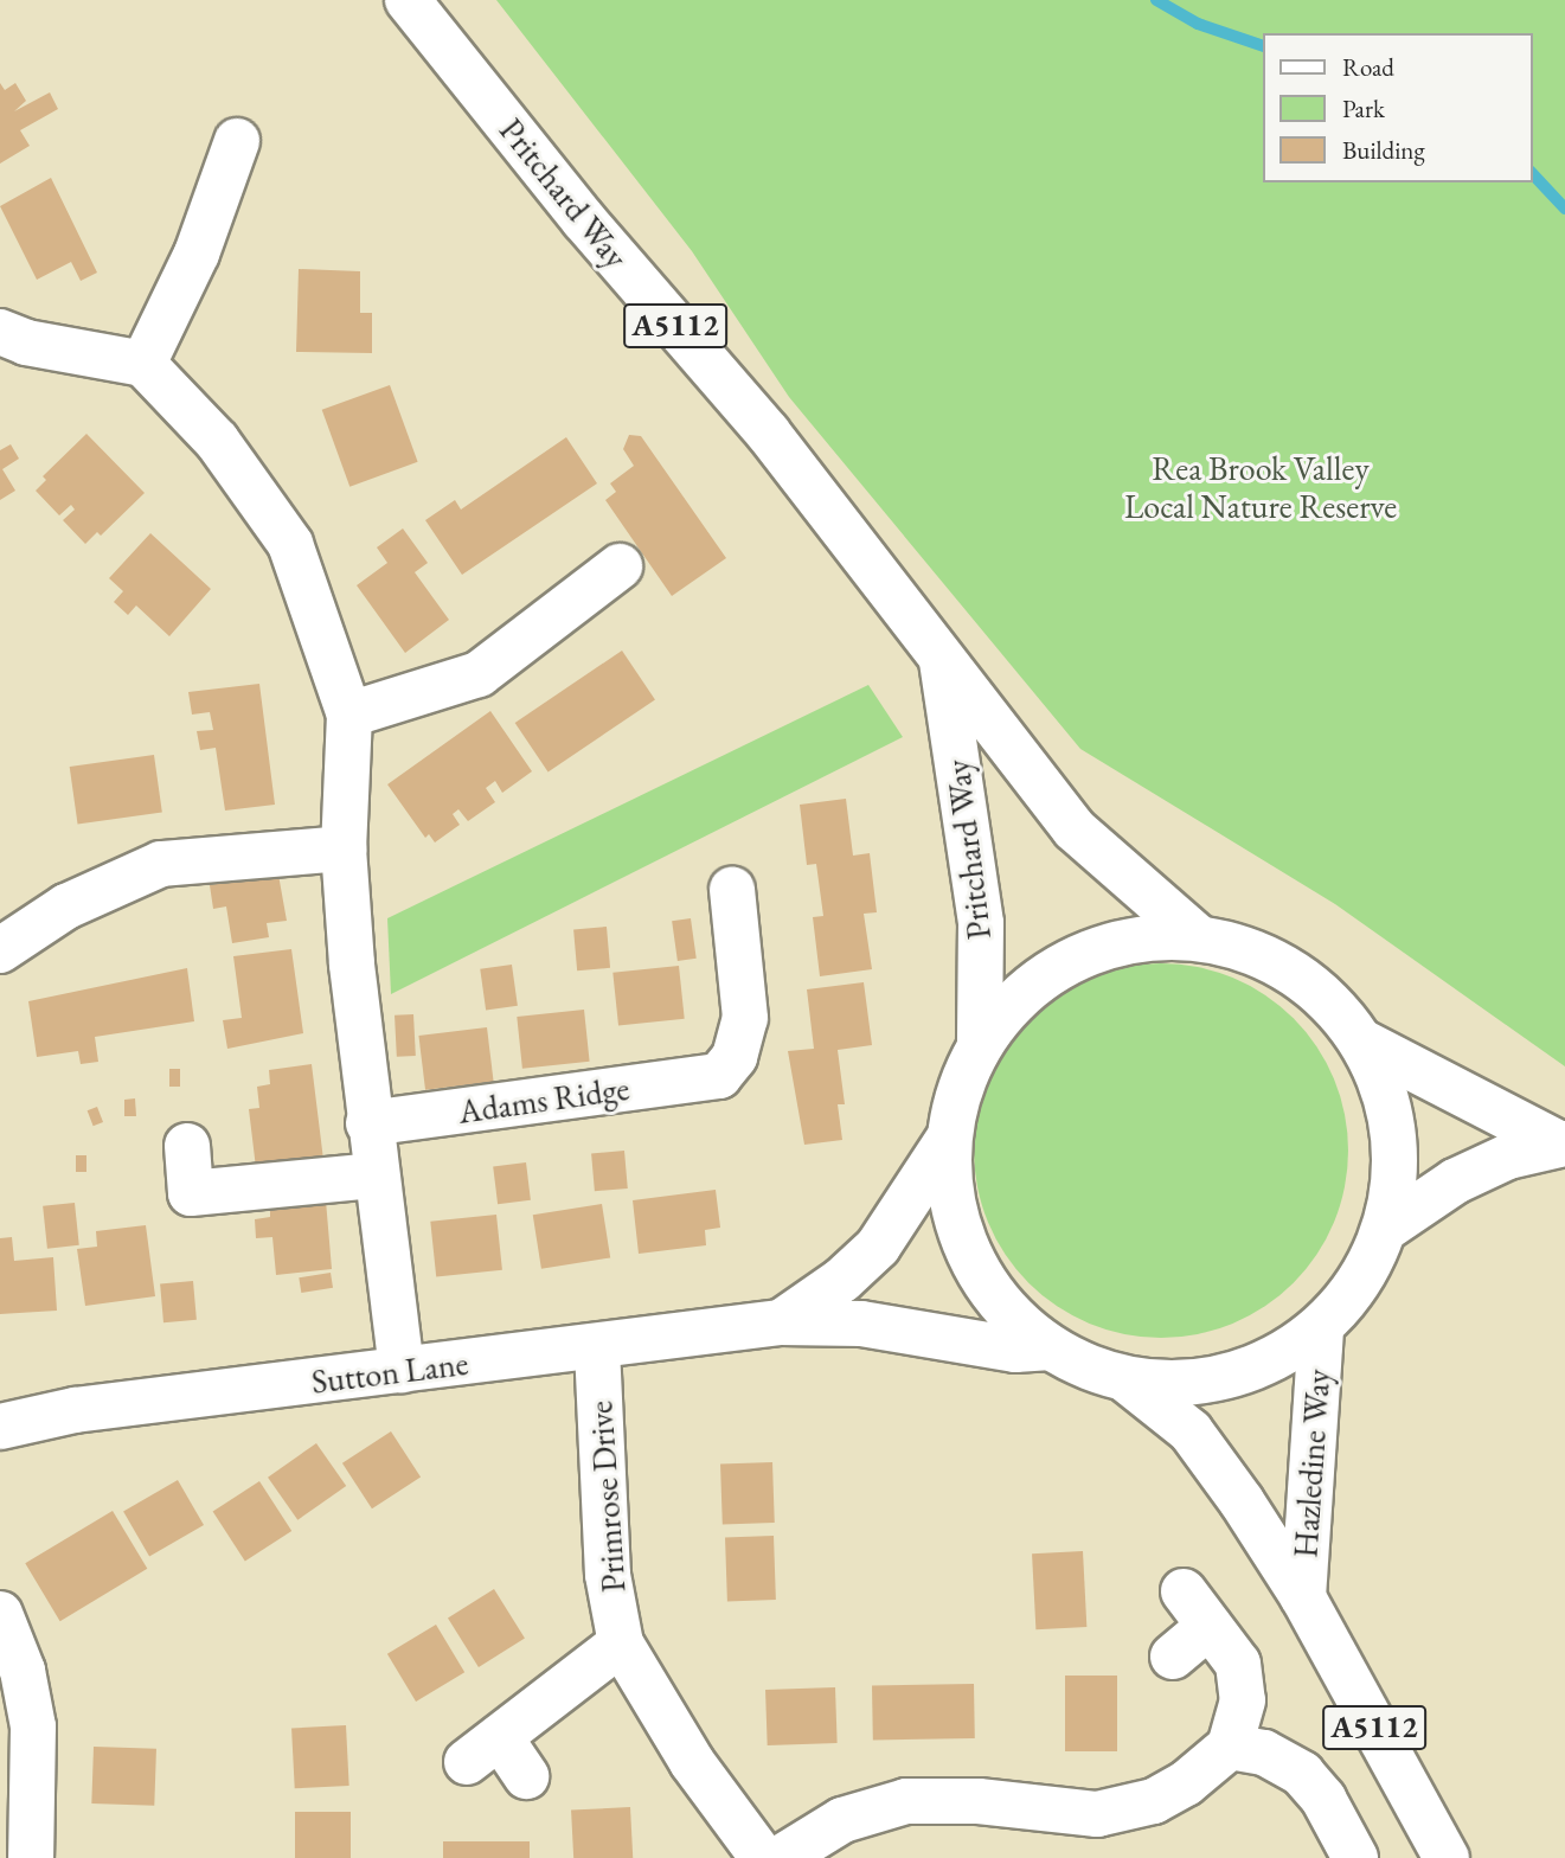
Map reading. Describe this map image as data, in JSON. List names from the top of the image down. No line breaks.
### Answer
{"streets":{"street":["Pritchard Way","A5112","Adams Ridge","Sutton Lane","Hazledine Way","Primrose Drive"]},"crossings":[["Sutton Lane","Primrose Drive"]],"parks":["Rea Brook Valley Local Nature Reserve"],"legend":["Road","Park","Building"]}
